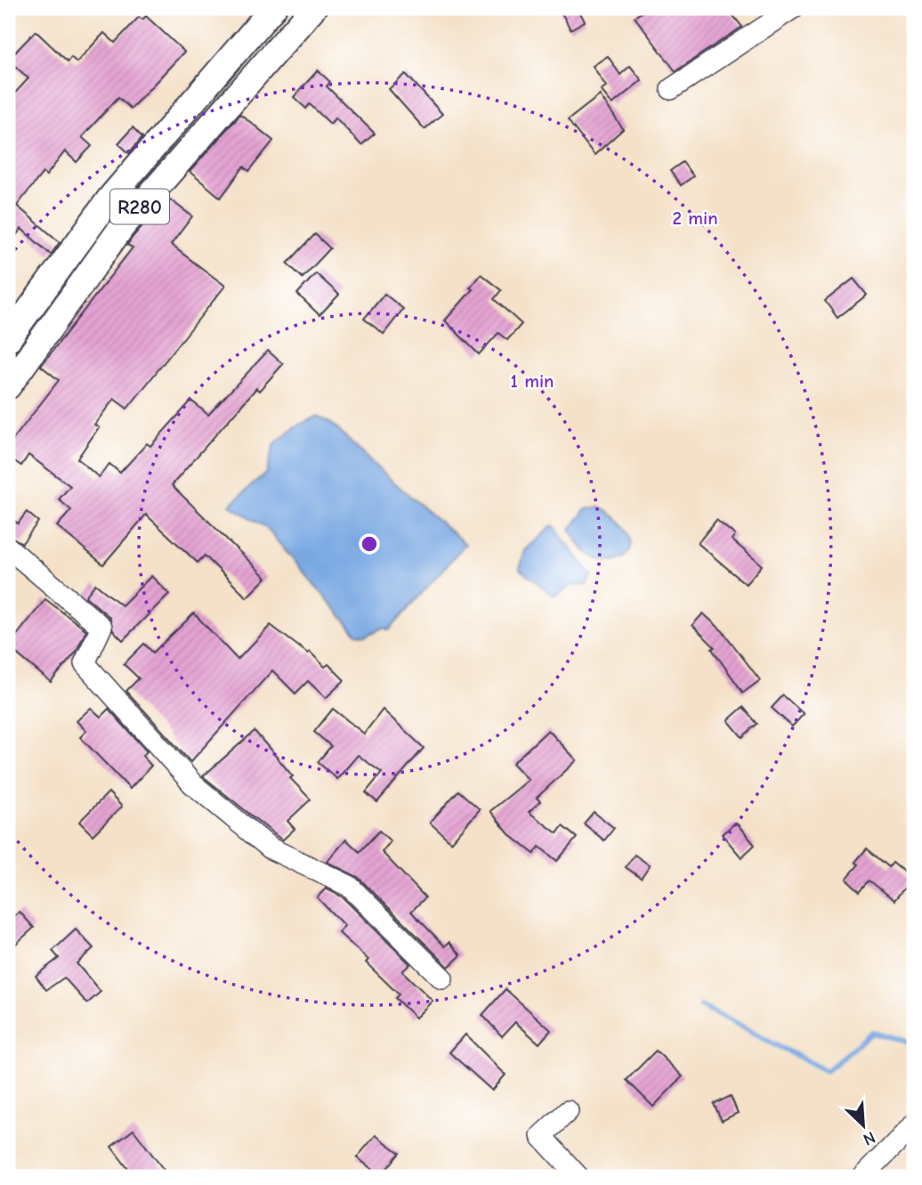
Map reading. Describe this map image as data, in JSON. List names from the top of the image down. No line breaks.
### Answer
{"streets":{"main road":["R280"]},"north":"bottom right","rings":["2 min","1 min"]}
